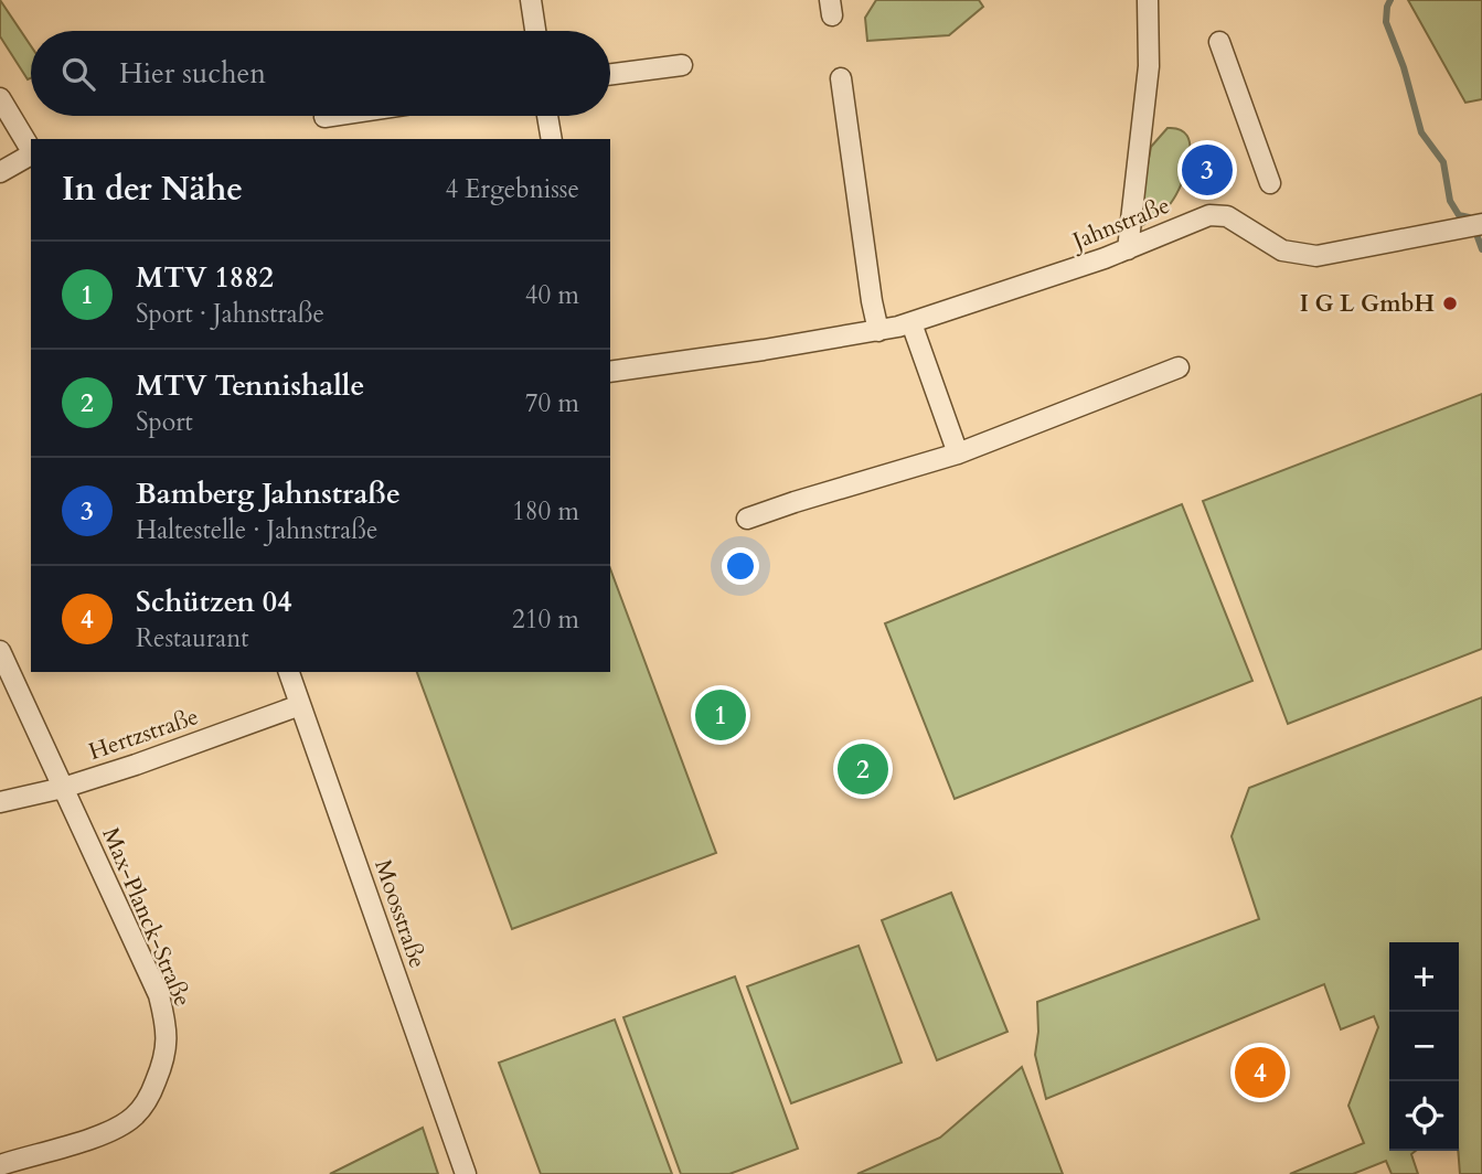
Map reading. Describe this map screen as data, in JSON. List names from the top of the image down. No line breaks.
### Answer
{"streets":{"street":["Jahnstraße","Hertzstraße","Moosstraße","Max-Planck-Straße"]},"crossings":[["Hertzstraße","Moosstraße"],["Hertzstraße","Max-Planck-Straße"]],"places":["I G L GmbH"],"page":{"search":"Hier suchen","heading":["In der Nähe","4 Ergebnisse"],"pins":["3","1","2","4"],"list":[{"mark":"1","name":"MTV 1882","note":"Sport · Jahnstraße","value":"40 m"},{"mark":"2","name":"MTV Tennishalle","note":"Sport","value":"70 m"},{"mark":"3","name":"Bamberg Jahnstraße","note":"Haltestelle · Jahnstraße","value":"180 m"},{"mark":"4","name":"Schützen 04","note":"Restaurant","value":"210 m"}],"map_buttons":["+","−"]}}
